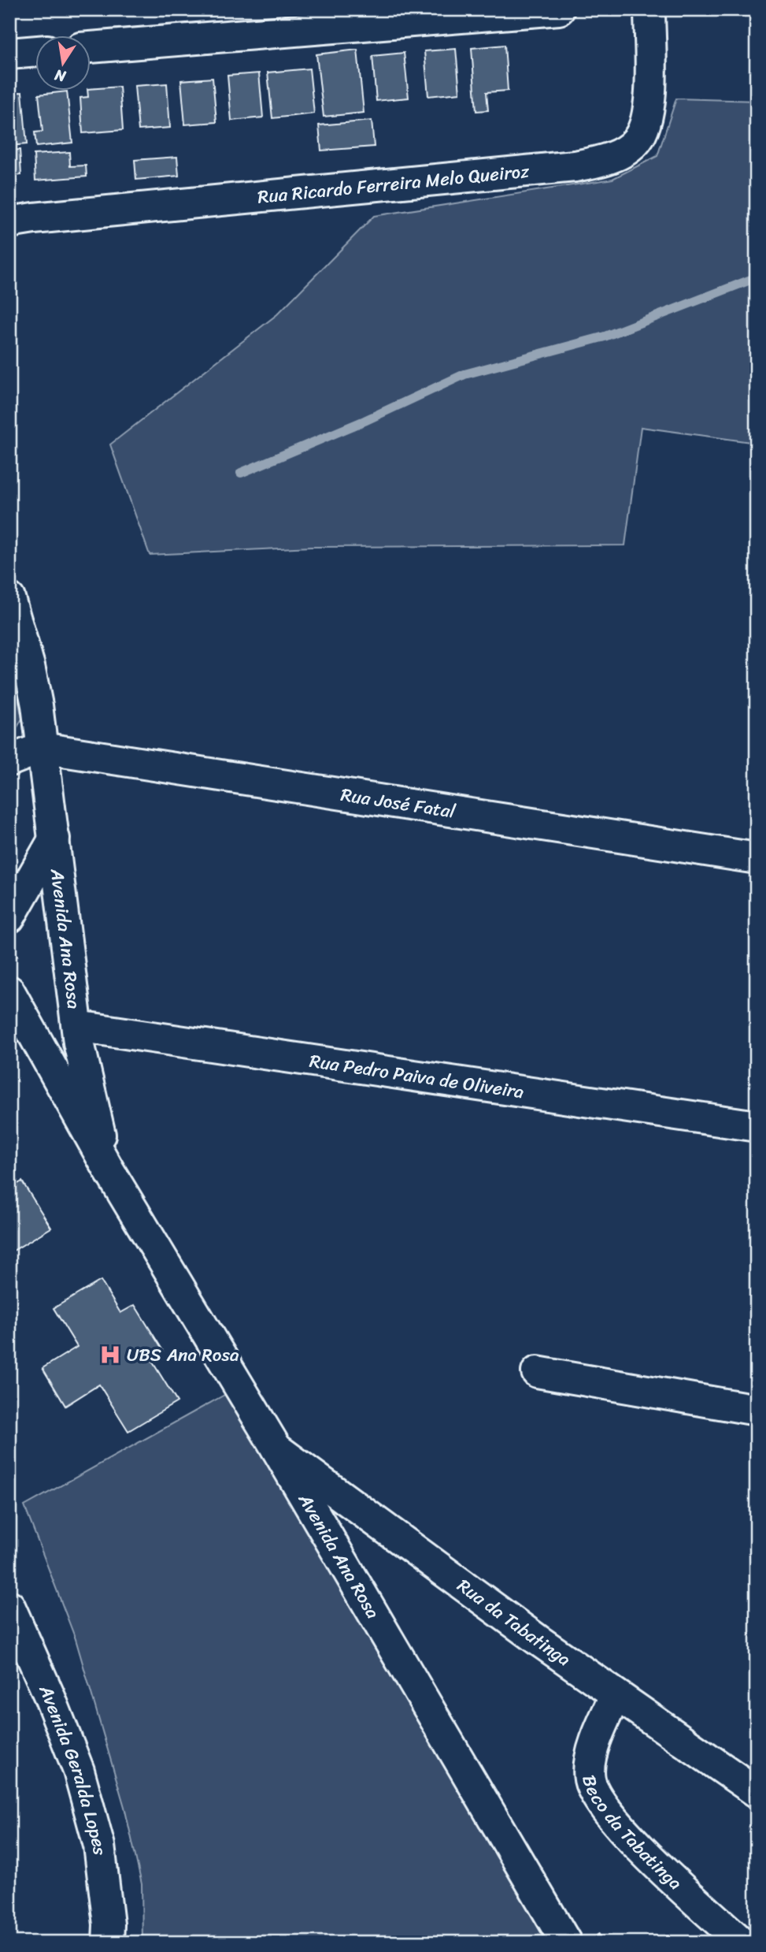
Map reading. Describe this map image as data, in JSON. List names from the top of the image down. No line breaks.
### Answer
{"streets":{"street":["Rua Ricardo Ferreira Melo Queiroz","Rua José Fatal","Avenida Ana Rosa","Rua Pedro Paiva de Oliveira","Rua da Tabatinga","Avenida Geralda Lopes","Beco da Tabatinga"]},"crossings":[["Rua José Fatal","Avenida Ana Rosa"],["Avenida Ana Rosa","Rua Pedro Paiva de Oliveira"],["Avenida Ana Rosa","Rua da Tabatinga"],["Rua da Tabatinga","Beco da Tabatinga"]],"places":{"hospital":["UBS Ana Rosa"]},"north":"bottom"}
